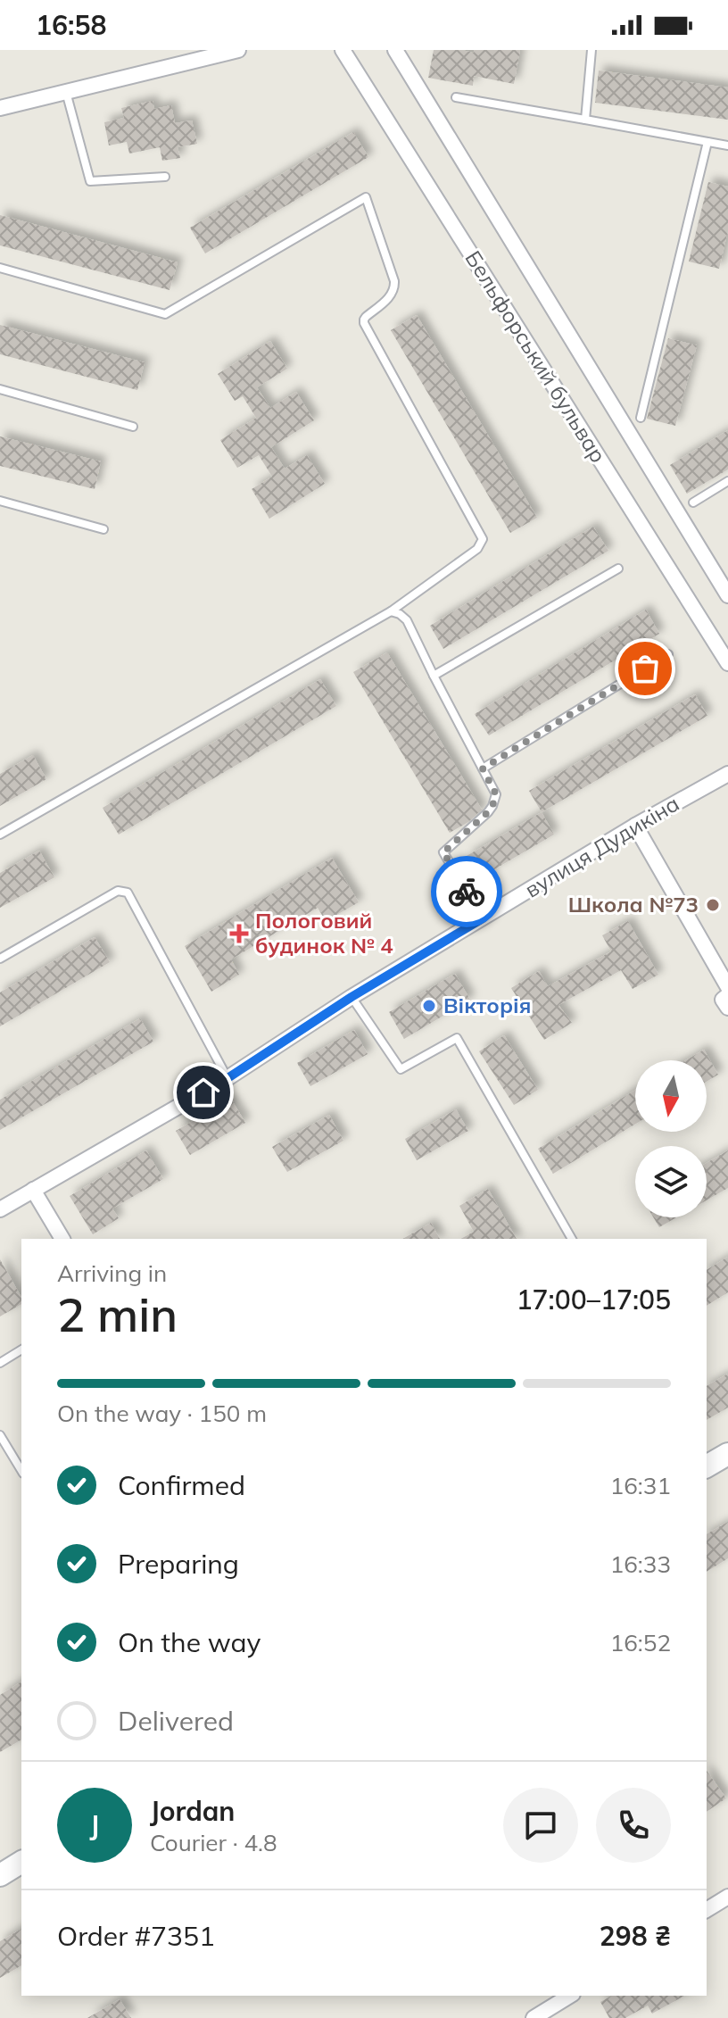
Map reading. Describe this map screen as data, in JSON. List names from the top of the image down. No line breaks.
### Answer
{"streets":{"street":["Бельфорський бульвар","вулиця Дудикіна"]},"places":{"other":["Школа №73","Вікторія"],"health":["Пологовий будинок № 4"]},"north":"bottom","page":{"status":"16:58","heading":["2 min","Arriving in","17:00–17:05"],"panel":["Jordan","Courier · 4.8","Order #7351","298 ₴"],"bar":"On the way · 150 m","list":[["Confirmed","16:31"],["Preparing","16:33"],["On the way","16:52"],"Delivered"],"round":"J"}}
